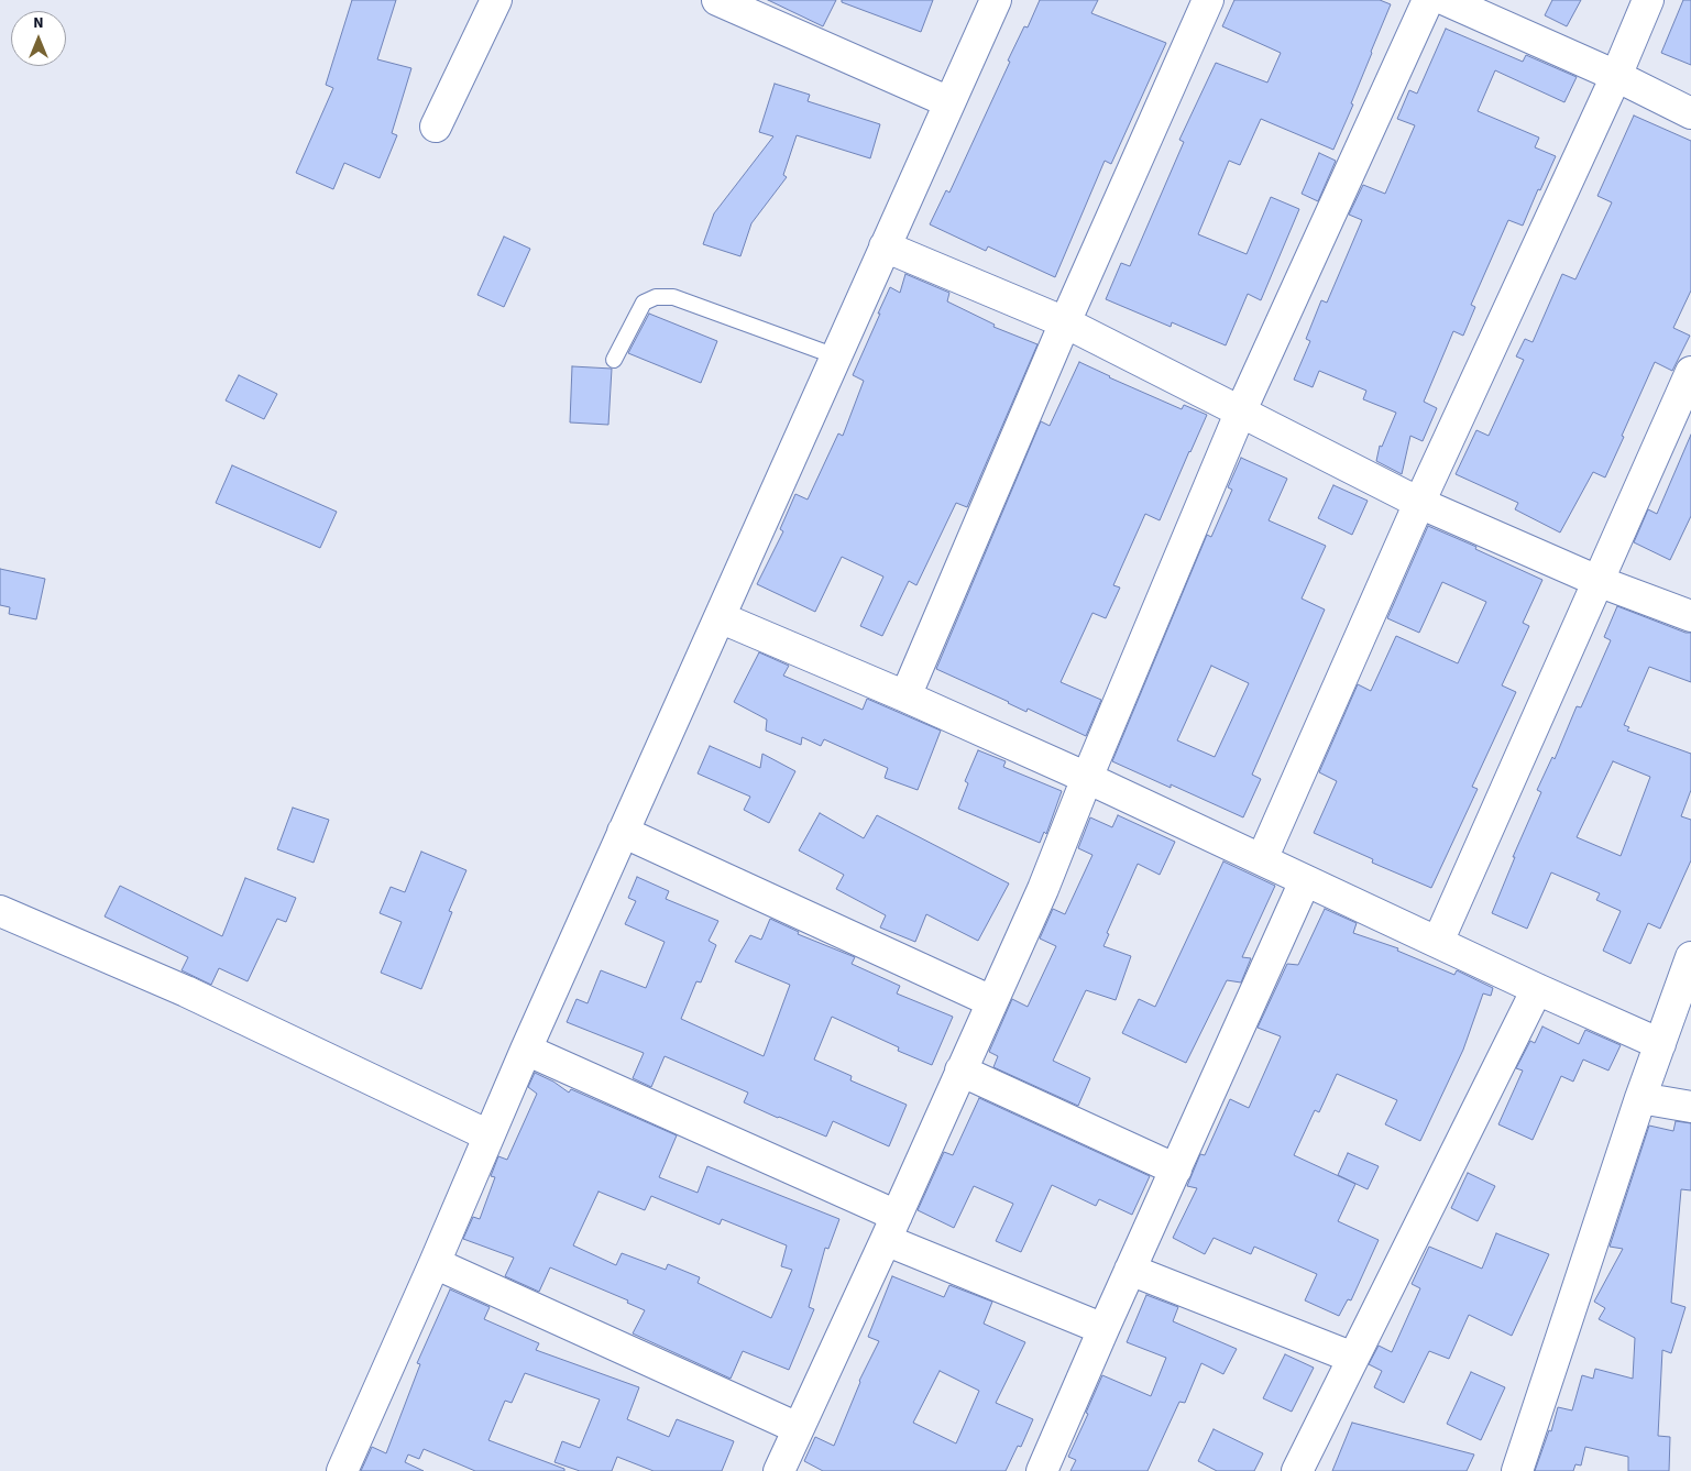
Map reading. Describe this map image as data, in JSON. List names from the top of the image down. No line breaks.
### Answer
{"north":"top"}
